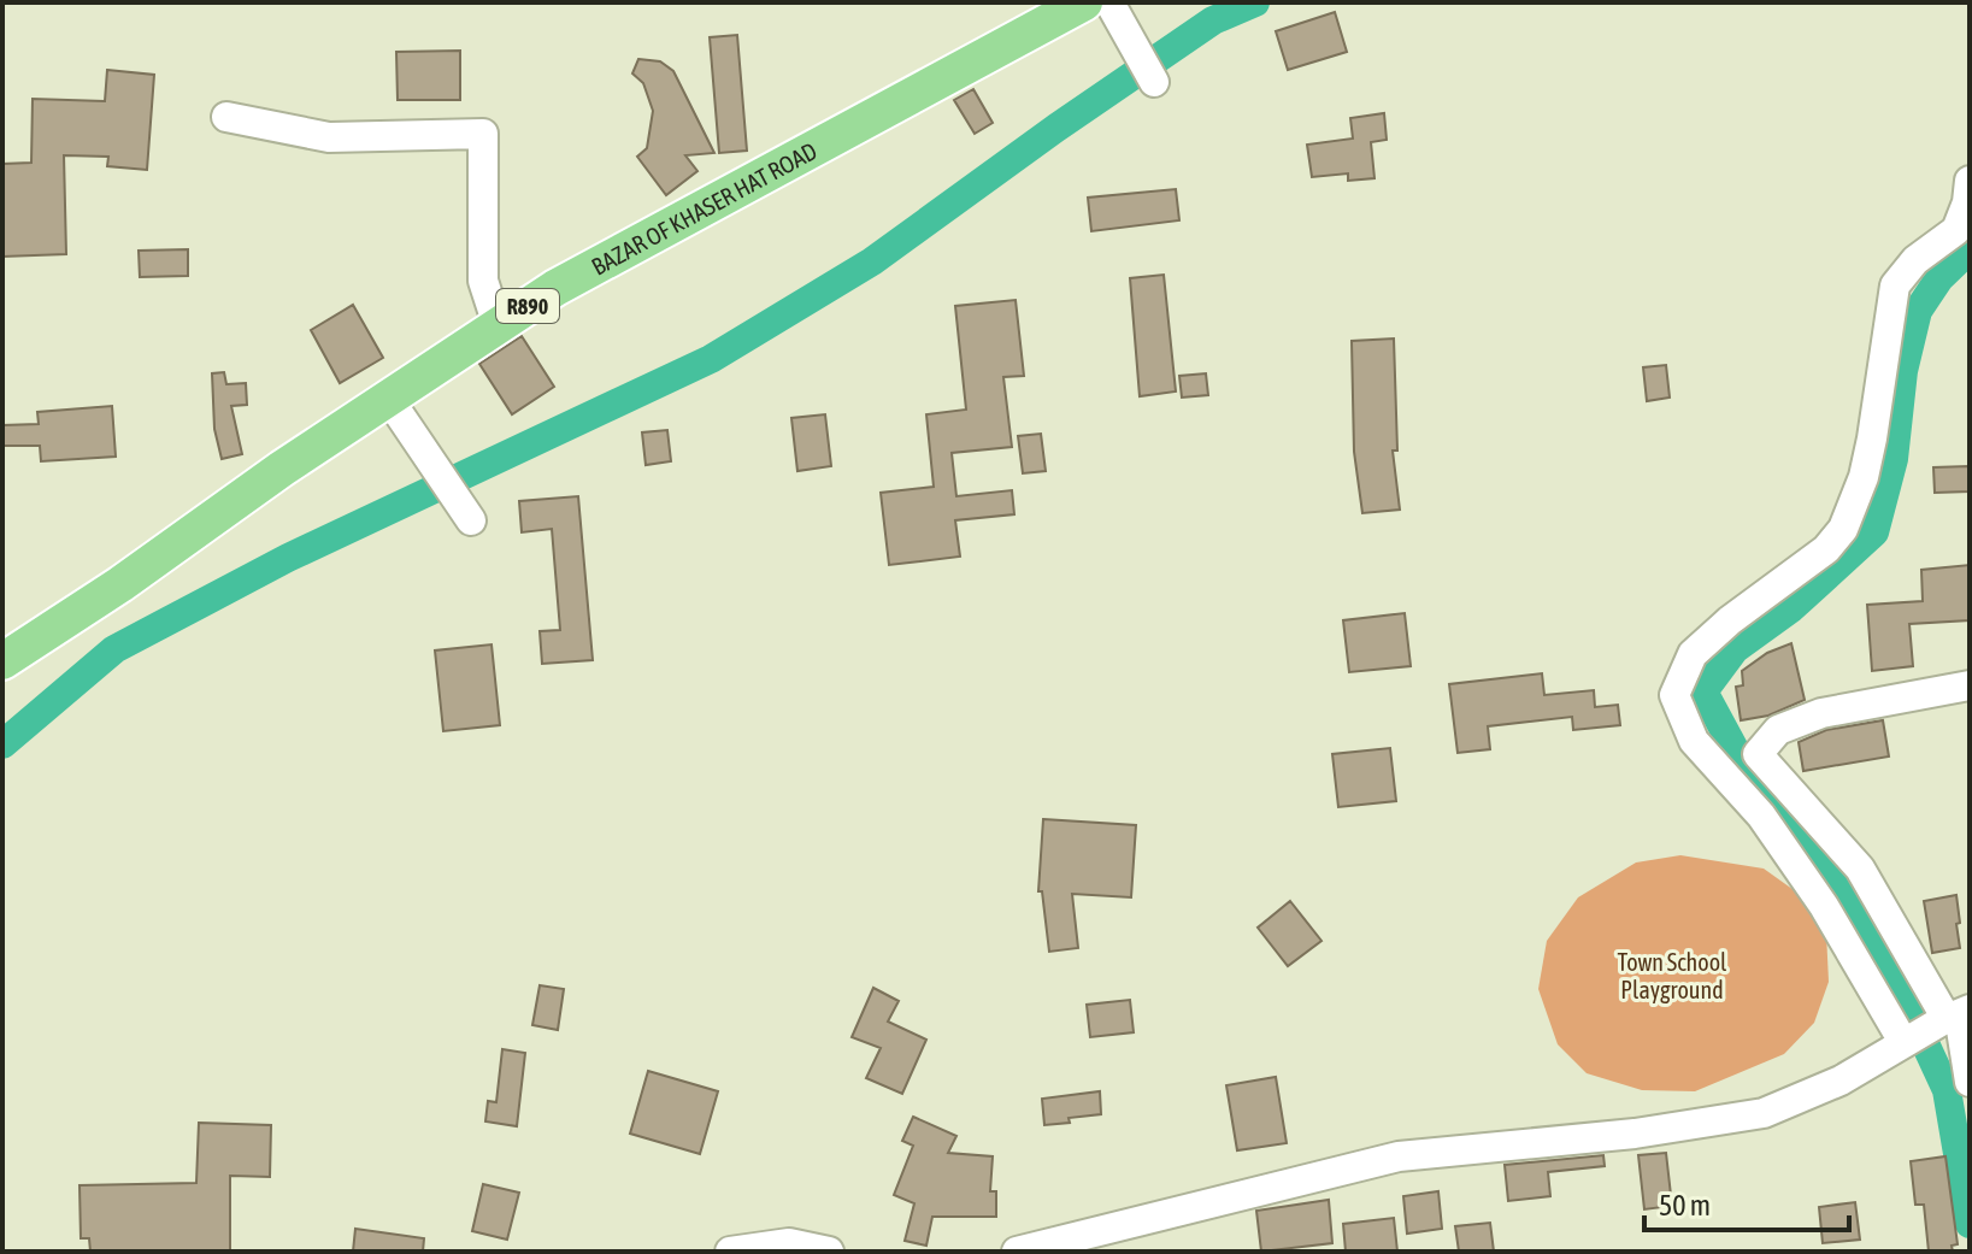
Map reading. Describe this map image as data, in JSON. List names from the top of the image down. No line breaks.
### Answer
{"streets":{"main road":["BAZAR OF KHASER HAT ROAD","R890"]},"parks":["Town School Playground"],"scale_bar":"50 m"}
